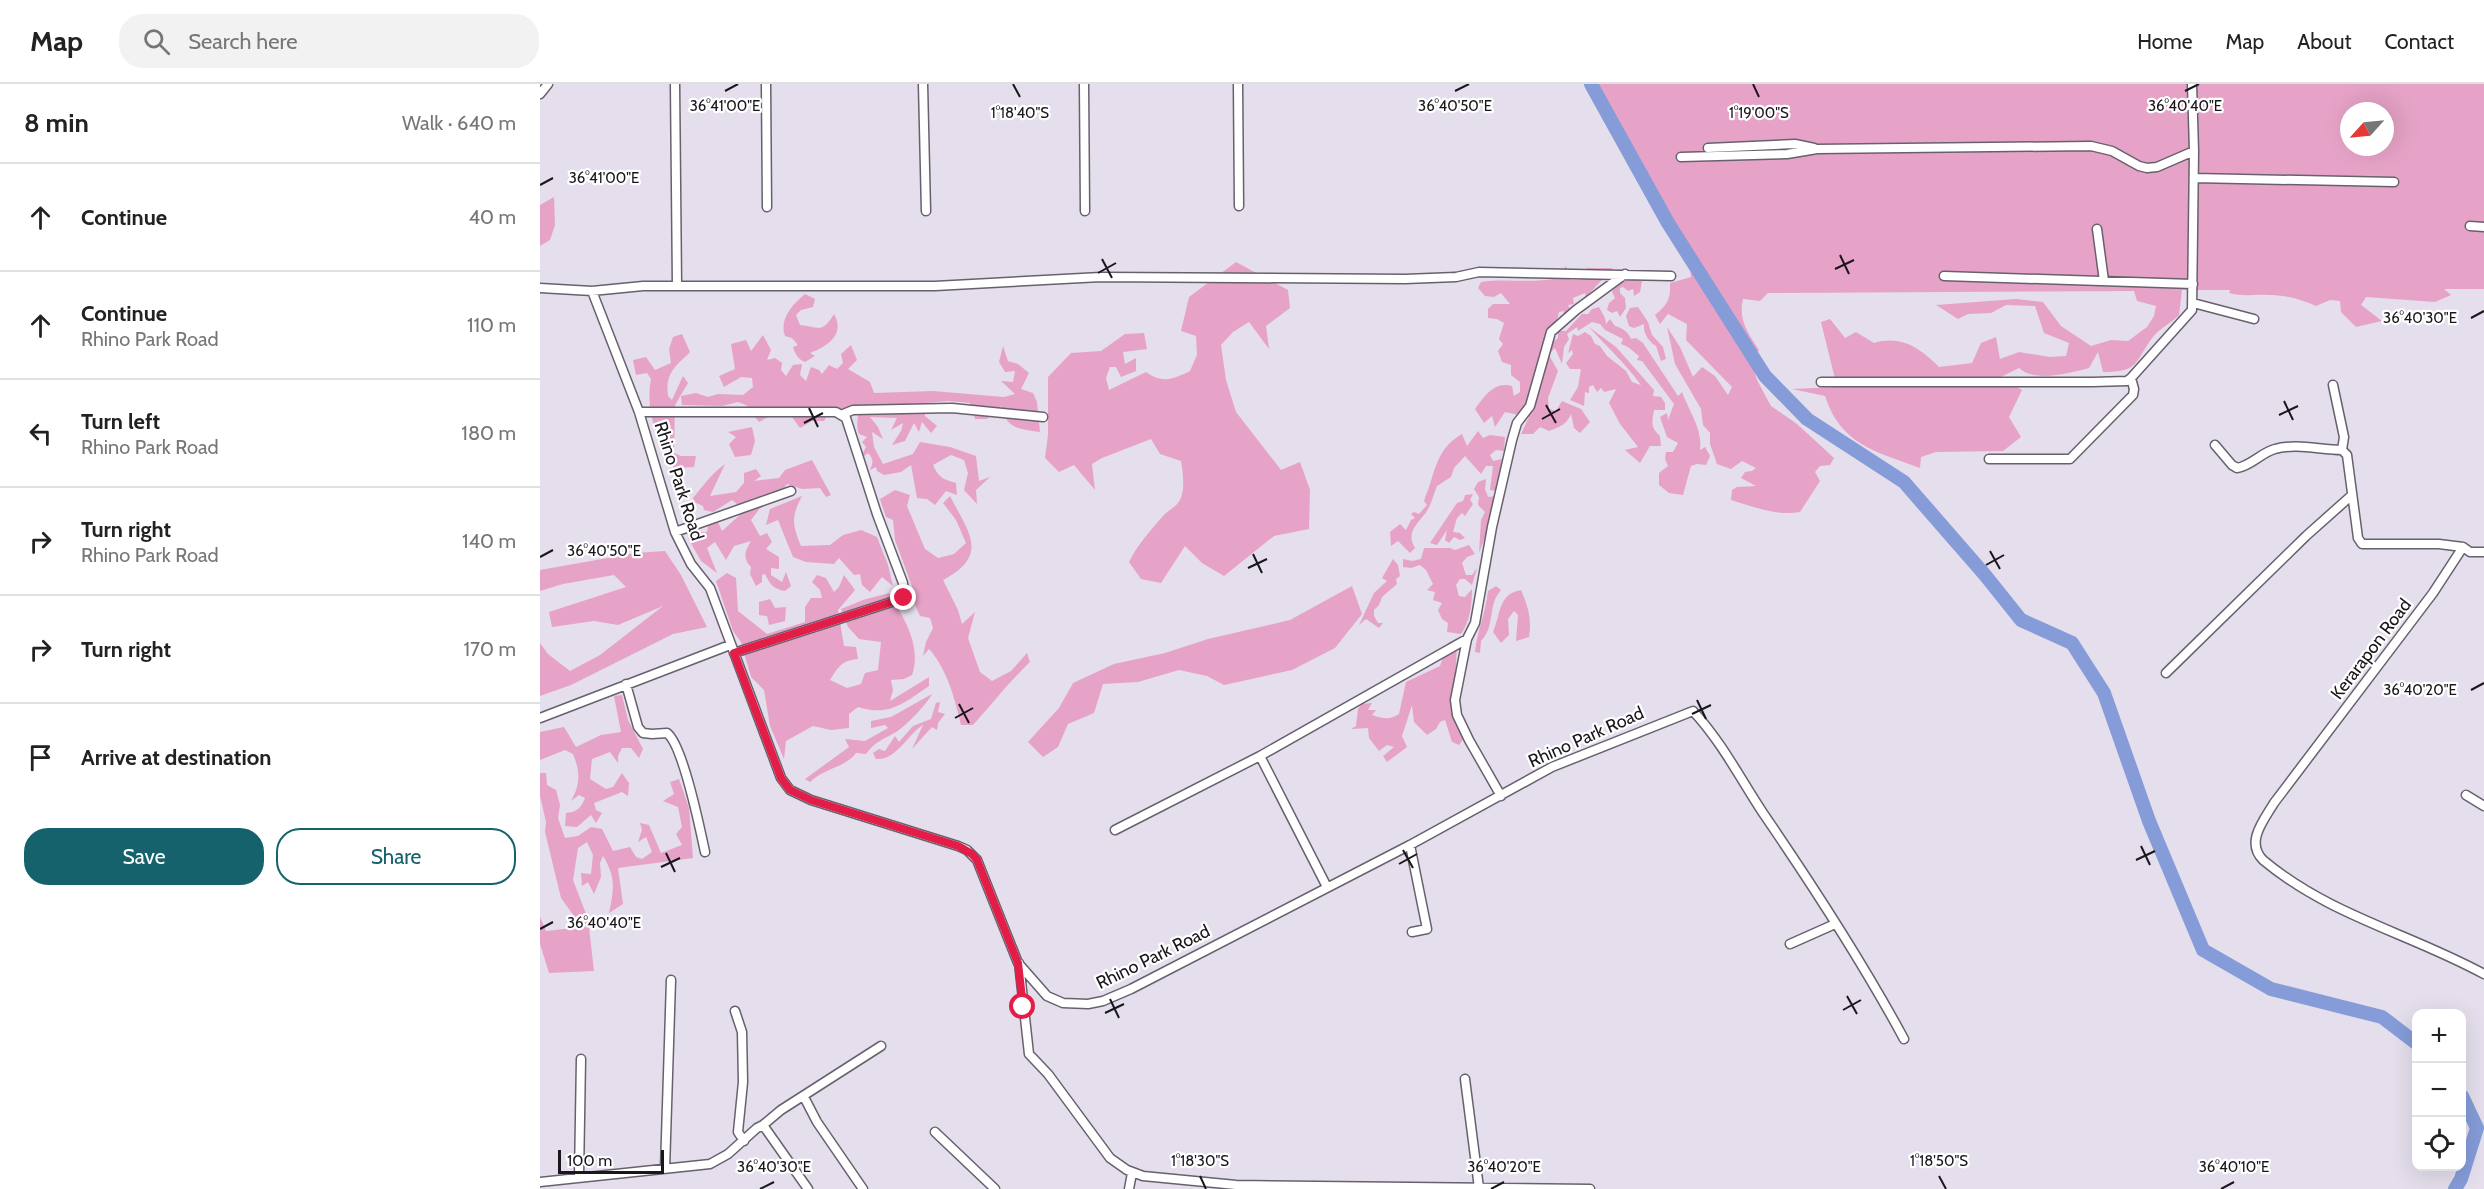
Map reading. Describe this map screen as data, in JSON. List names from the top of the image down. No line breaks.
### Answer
{"streets":{"street":["Rhino Park Road","Kerarapon Road"]},"scale_bar":"100 m","north":"bottom left","page":{"header":"Map","search":"Search here","nav":["Home","Map","About","Contact"],"heading":["8 min","Walk · 640 m"],"list":[["Continue","40 m"],["Continue","Rhino Park Road","110 m"],["Turn left","Rhino Park Road","180 m"],["Turn right","Rhino Park Road","140 m"],["Turn right","170 m"],"Arrive at destination"],"buttons":["Save","Share"],"map_buttons":["+","−"],"scale":"100 m"},"coordinates":["36°41'00\"E","36°40'50\"E","36°40'40\"E","1°18'40\"S","1°19'00\"S","36°40'30\"E","36°40'20\"E","1°18'30\"S","1°18'50\"S","36°40'10\"E"]}
